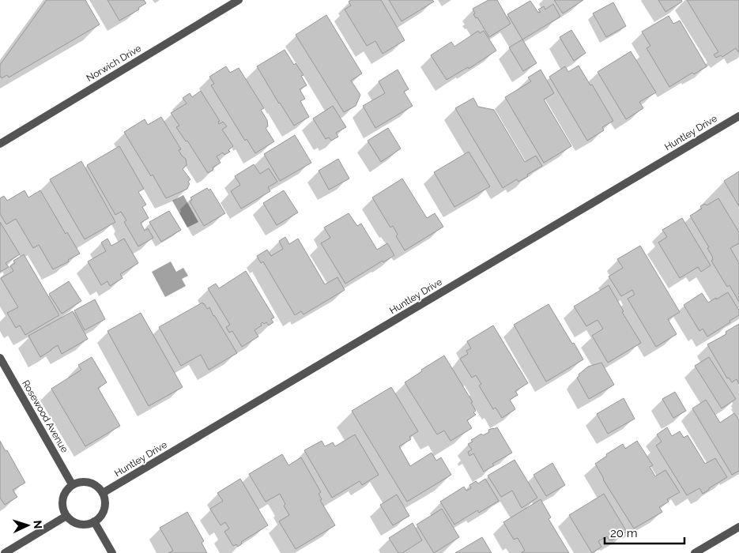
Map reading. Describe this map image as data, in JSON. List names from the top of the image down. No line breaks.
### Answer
{"streets":{"street":["Norwich Drive","Huntley Drive","Rosewood Avenue"]},"crossings":[["Huntley Drive","Rosewood Avenue"]],"scale_bar":"20 m","north":"right"}
